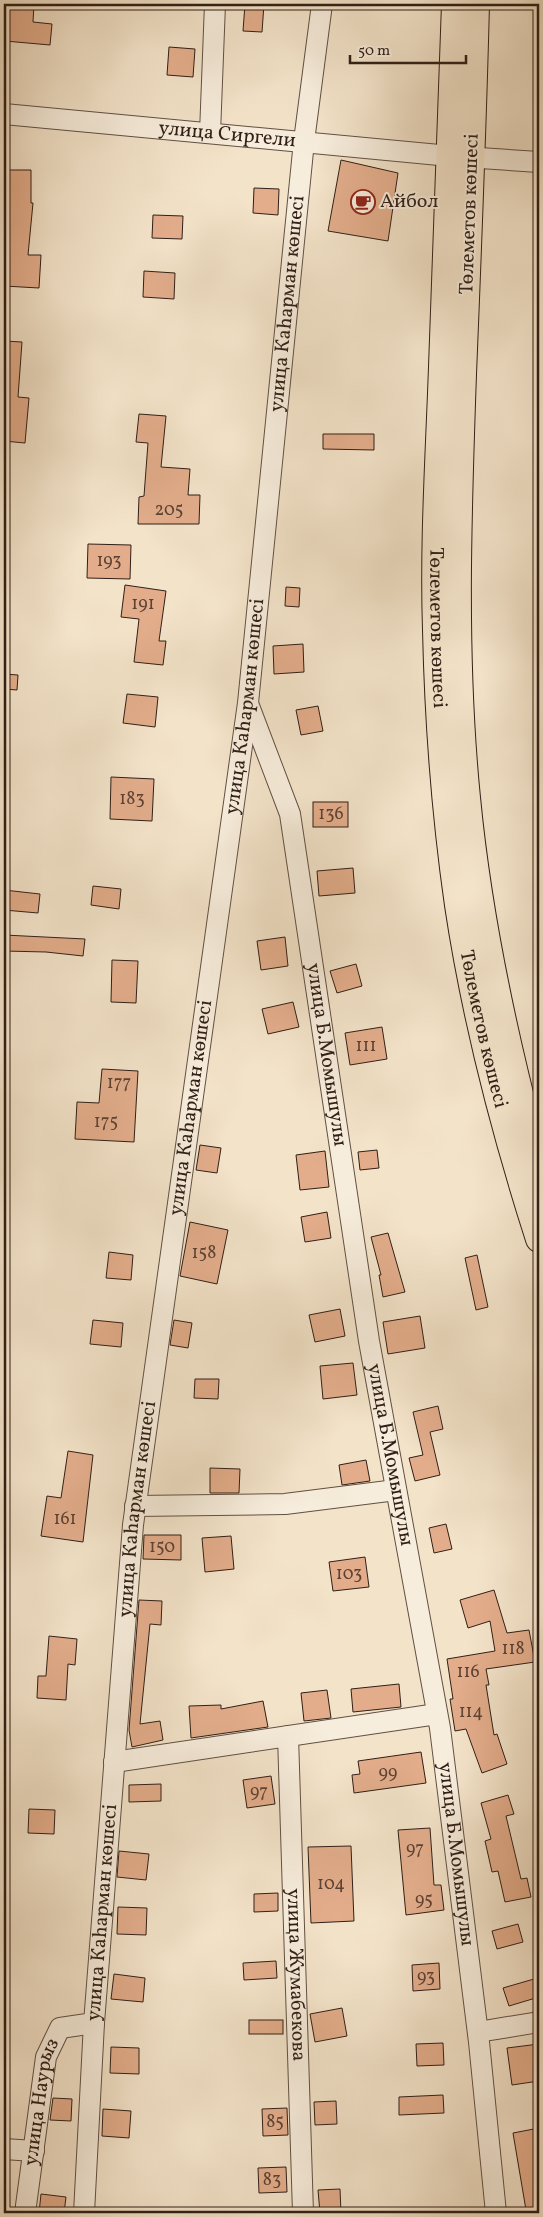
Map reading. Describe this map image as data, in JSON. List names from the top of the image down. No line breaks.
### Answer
{"streets":{"main road":["Төлеметов көшесі"],"street":["улица Сиргели","улица Каһарман көшесі","улица Б.Момышулы","улица Жумабекова","улица Наурыз"]},"crossings":[["улица Сиргели","Төлеметов көшесі"],["улица Сиргели","улица Каһарман көшесі"],["улица Каһарман көшесі","улица Б.Момышулы"],["улица Каһарман көшесі","улица Наурыз"]],"places":{"cafe":["Айбол"]},"house_numbers":["205","193","191","183","136","111","177","175","158","161","150","103","118","116","114","99","97","97","104","95","93","85","83"],"scale_bar":"50 m"}
